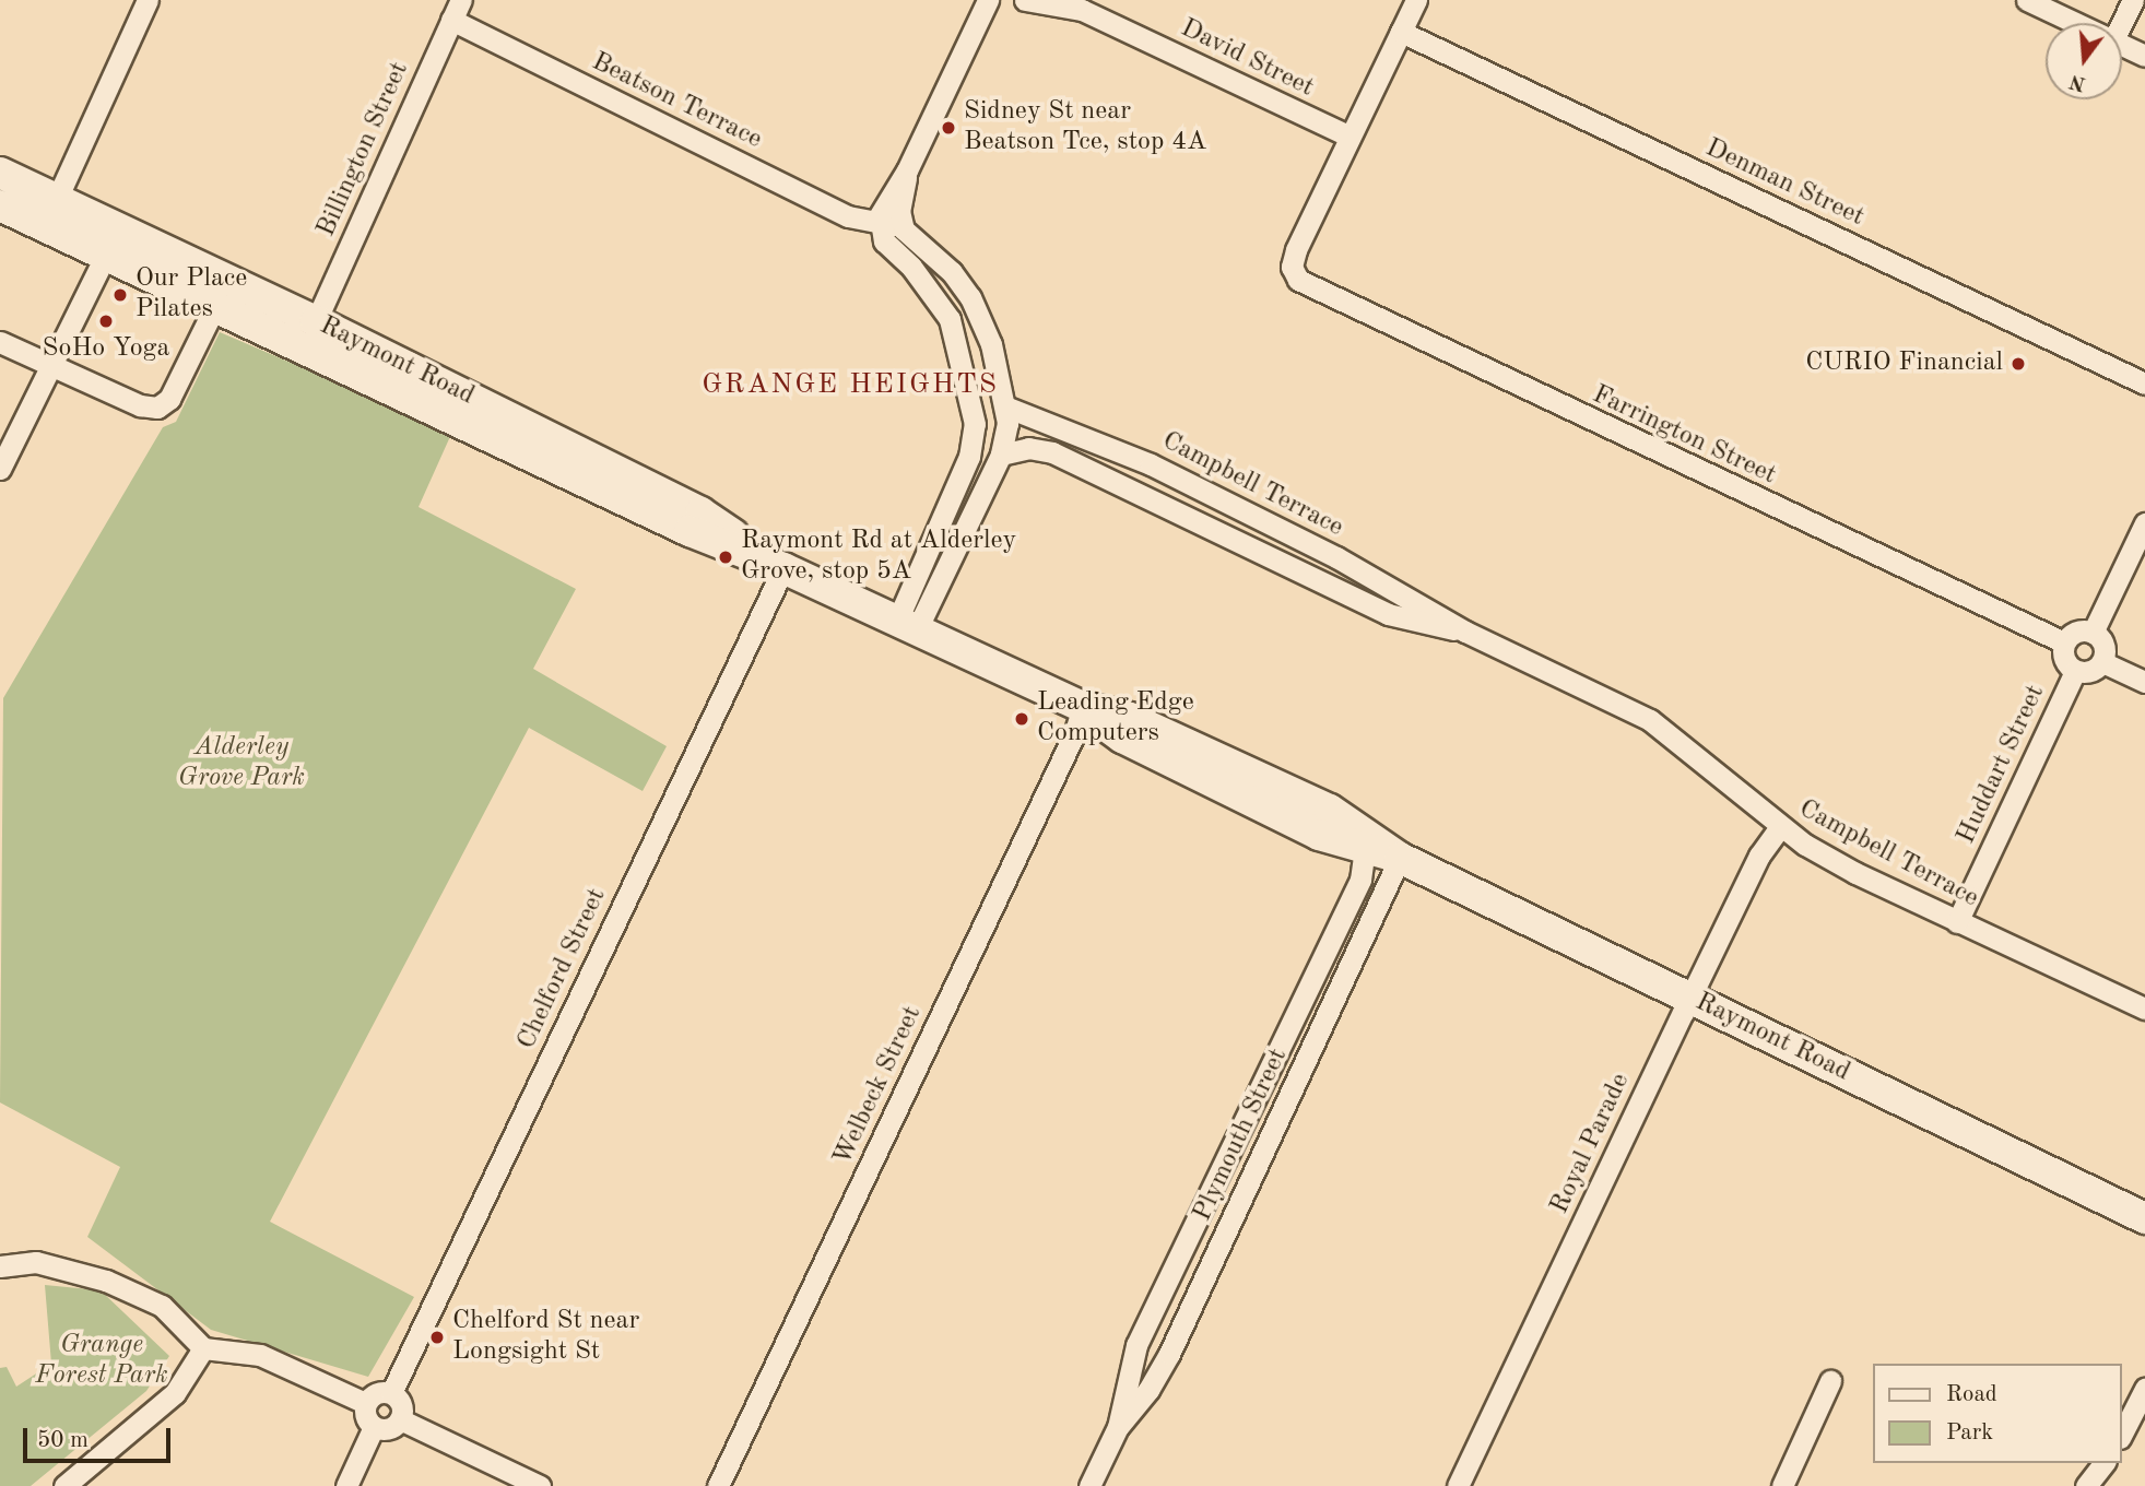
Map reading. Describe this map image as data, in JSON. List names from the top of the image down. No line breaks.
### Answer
{"streets":{"main road":["Raymont Road"],"street":["David Street","Beatson Terrace","Billington Street","Denman Street","Farrington Street","Campbell Terrace","Huddart Street","Chelford Street","Welbeck Street","Plymouth Street","Royal Parade"]},"crossings":[["David Street","Farrington Street"],["Beatson Terrace","Billington Street"],["Billington Street","Raymont Road"],["Raymont Road","Chelford Street"],["Raymont Road","Welbeck Street"],["Raymont Road","Plymouth Street"],["Raymont Road","Royal Parade"],["Farrington Street","Huddart Street"],["Campbell Terrace","Huddart Street"],["Campbell Terrace","Royal Parade"]],"districts":["GRANGE HEIGHTS"],"parks":["Alderley Grove Park","Grange Forest Park"],"places":["Sidney St near Beatson Tce, stop 4A","Our Place Pilates","SoHo Yoga","CURIO Financial","Raymont Rd at Alderley Grove, stop 5A","Leading Edge Computers","Chelford St near Longsight St"],"legend":["Road","Park"],"scale_bar":"50 m","north":"bottom"}
